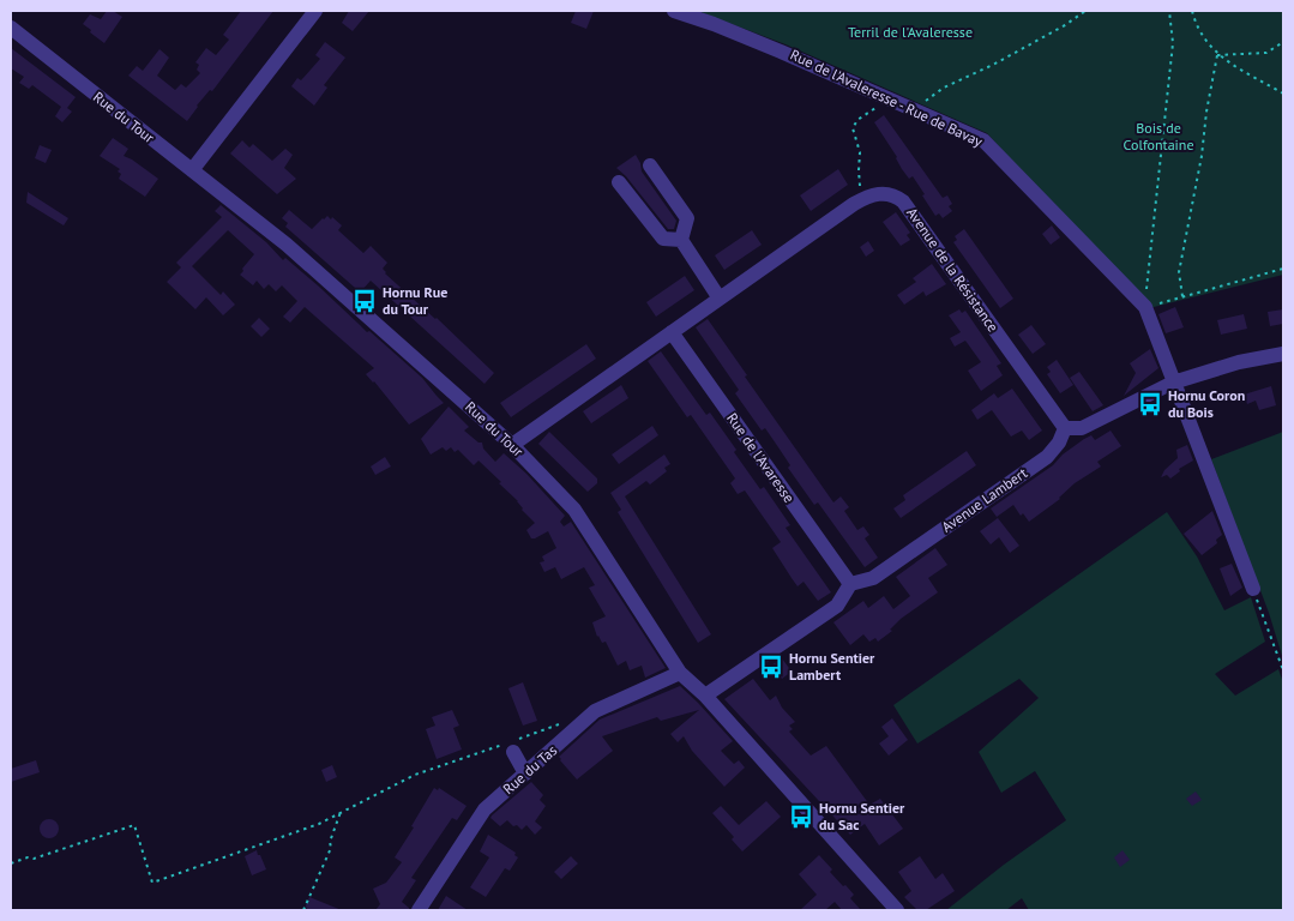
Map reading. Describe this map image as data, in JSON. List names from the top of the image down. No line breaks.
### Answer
{"streets":{"street":["Rue de l'Avaleresse - Rue de Bavay","Rue du Tour","Avenue de la Résistance","Rue de l'Avaresse","Avenue Lambert","Rue du Tas"]},"crossings":[["Rue du Tour","Rue du Tas"],["Avenue de la Résistance","Avenue Lambert"],["Rue de l'Avaresse","Avenue Lambert"]],"parks":["Terril de l'Avaleresse","Bois de Colfontaine"],"places":{"bus stop":["Hornu Rue du Tour","Hornu Coron du Bois","Hornu Sentier Lambert","Hornu Sentier du Sac"]}}
